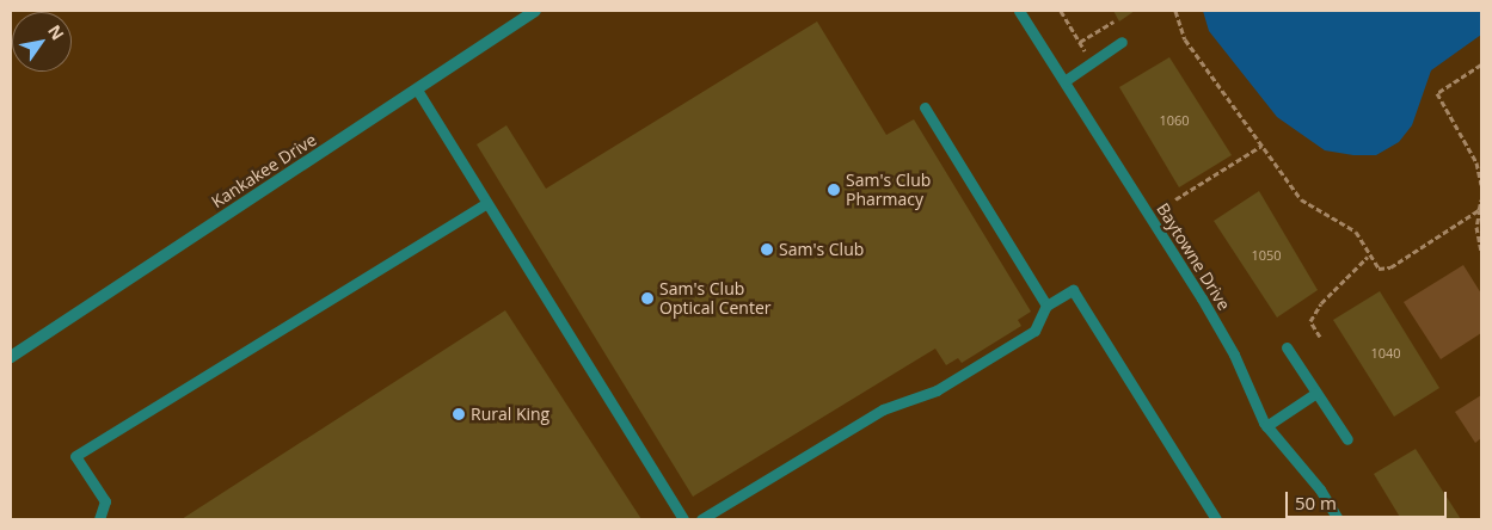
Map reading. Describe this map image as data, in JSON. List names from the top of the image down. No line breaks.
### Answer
{"streets":{"street":["Kankakee Drive"],"lane":["Baytowne Drive"]},"places":["Sam's Club Pharmacy","Sam's Club","Sam's Club Optical Center","Rural King"],"house_numbers":["1060","1050","1040"],"scale_bar":"50 m","north":"top right"}
